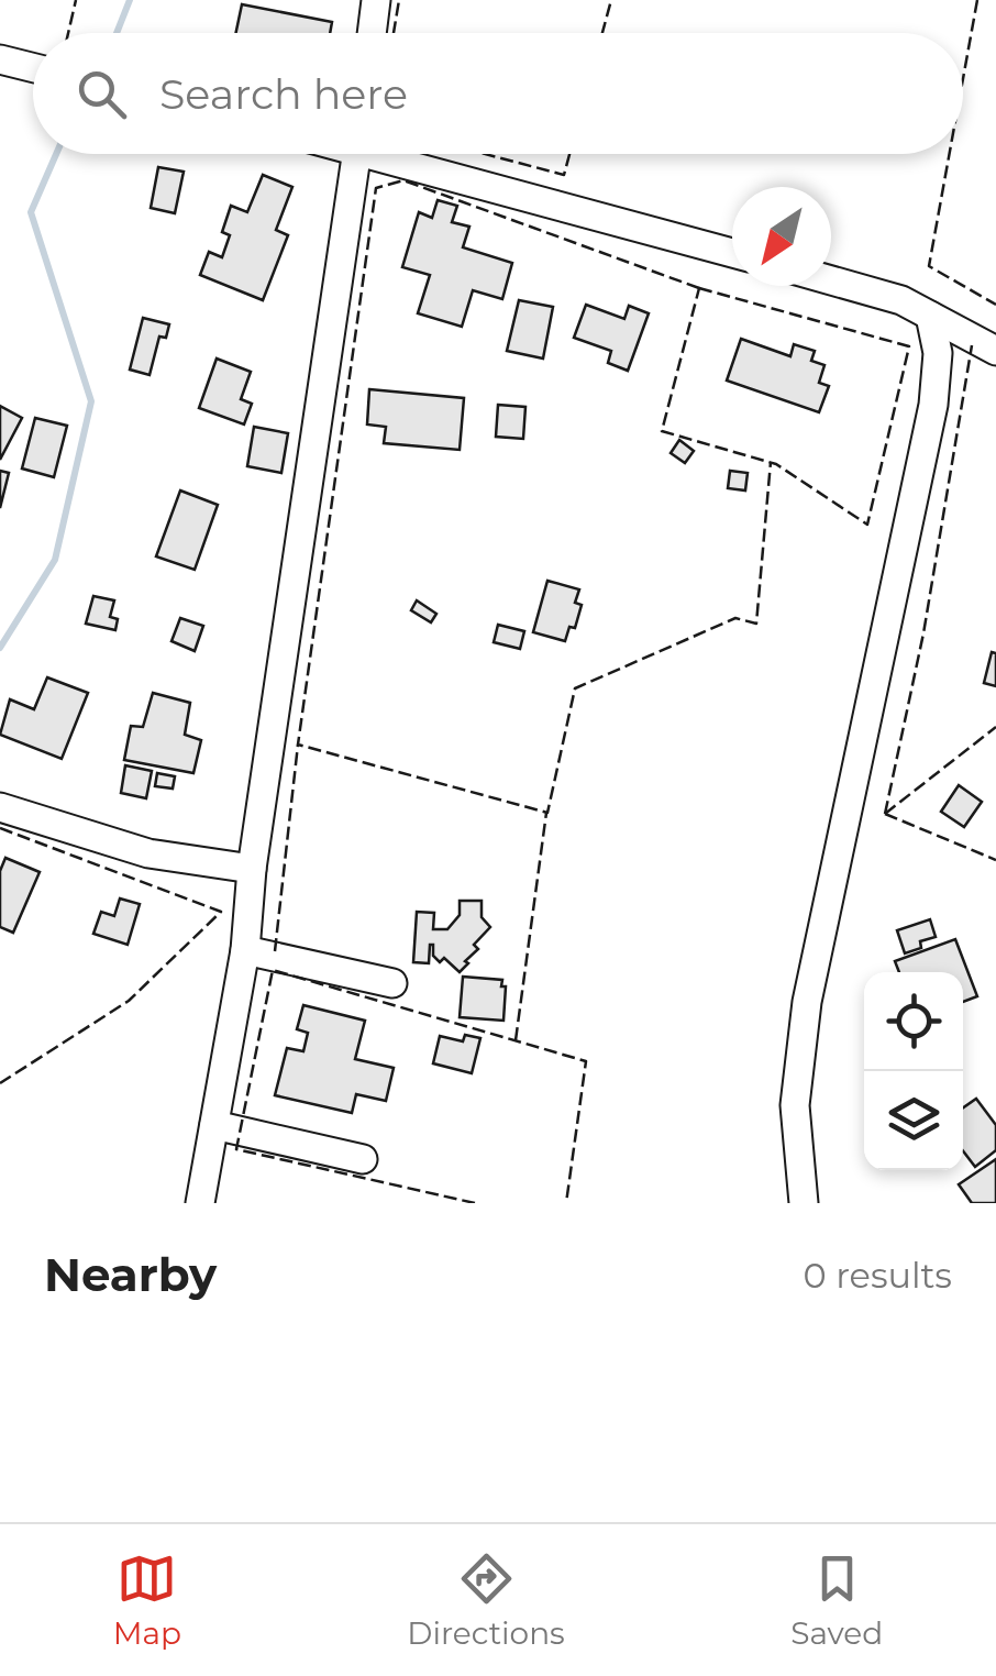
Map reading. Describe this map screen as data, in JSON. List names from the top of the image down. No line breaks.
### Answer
{"north":"bottom left","page":{"search":"Search here","heading":["Nearby","0 results"],"nav":["Map","Directions","Saved"]}}
